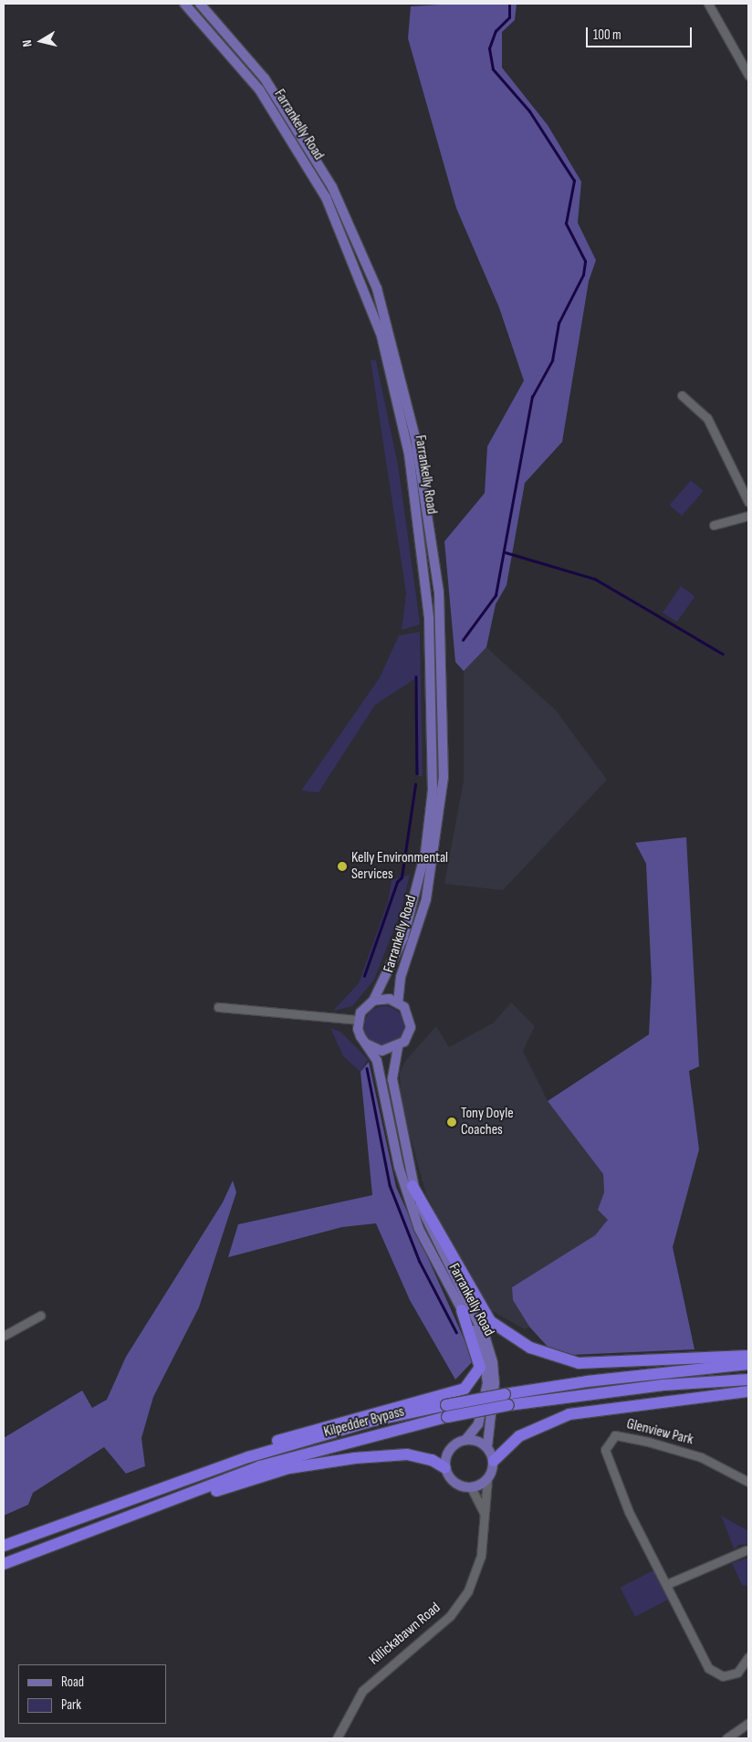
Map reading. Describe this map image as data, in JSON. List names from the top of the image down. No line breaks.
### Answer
{"streets":{"highway":["Kilpedder Bypass"],"main road":["Farrankelly Road"],"street":["Glenview Park","Killickabawn Road"]},"crossings":[["Farrankelly Road","Killickabawn Road"]],"places":["Kelly Environmental Services","Tony Doyle Coaches"],"legend":["Road","Park"],"scale_bar":"100 m","north":"left"}
